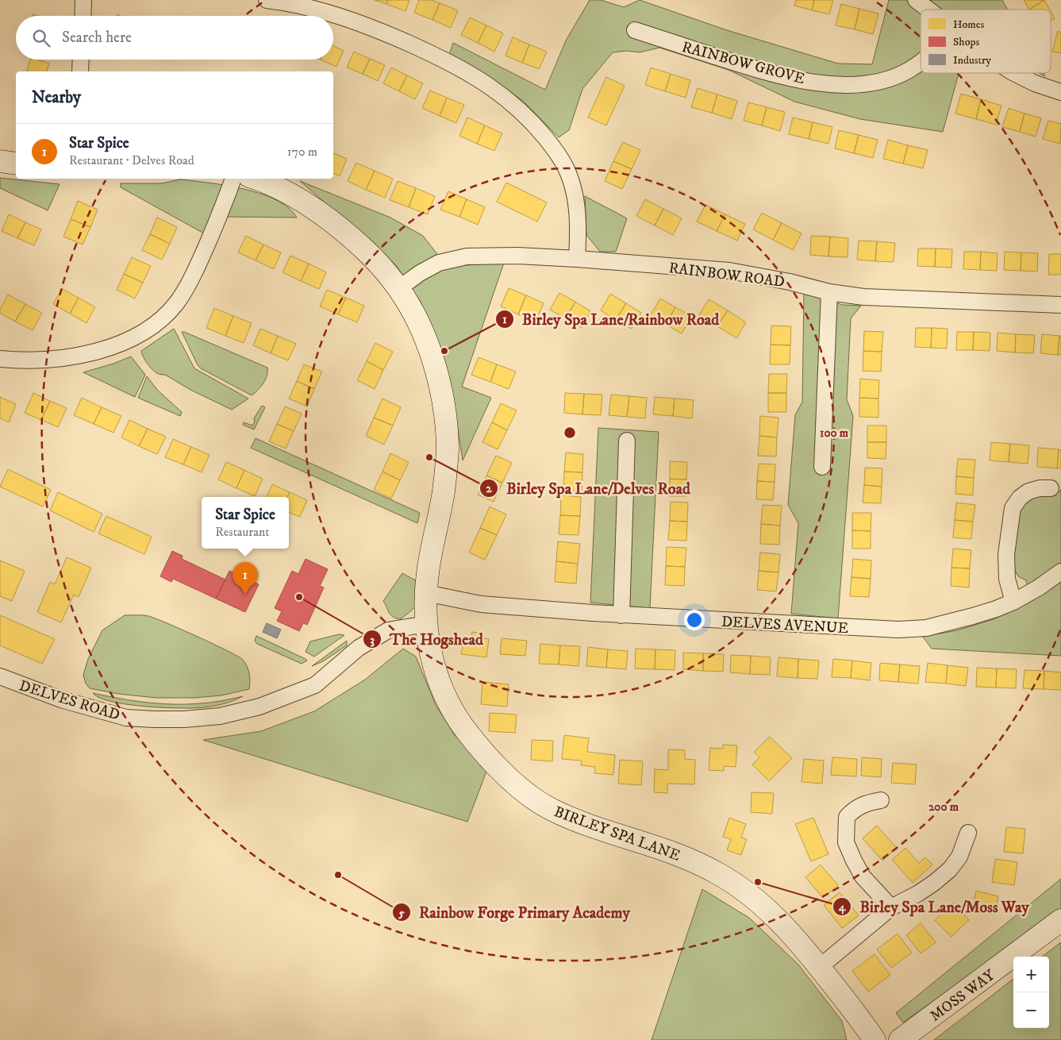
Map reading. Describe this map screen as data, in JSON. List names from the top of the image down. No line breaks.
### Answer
{"streets":{"street":["RAINBOW GROVE","RAINBOW ROAD","DELVES AVENUE","DELVES ROAD","BIRLEY SPA LANE","MOSS WAY"]},"crossings":[["RAINBOW ROAD","BIRLEY SPA LANE"],["DELVES AVENUE","BIRLEY SPA LANE"],["DELVES ROAD","BIRLEY SPA LANE"]],"places":["Birley Spa Lane/Rainbow Road","Birley Spa Lane/Delves Road","The Hogshead","Rainbow Forge Primary Academy","Birley Spa Lane/Moss Way"],"legend":["Homes","Shops","Industry"],"page":{"search":"Search here","heading":"Nearby","list":[{"mark":"1","name":"Star Spice","note":"Restaurant · Delves Road","value":"170 m"}],"popup":["Star Spice","Restaurant"],"pins":"1","map_buttons":["+","−"]},"rings":["100 m","200 m"]}
